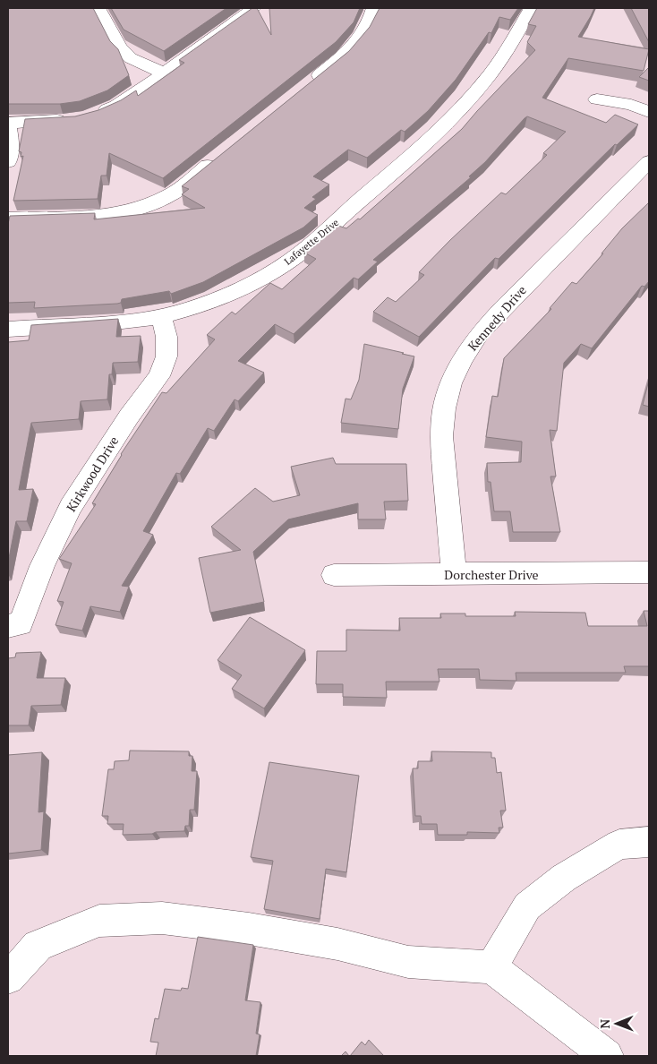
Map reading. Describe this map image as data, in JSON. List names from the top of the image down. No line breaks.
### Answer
{"streets":{"street":["Lafayette Drive","Kennedy Drive","Kirkwood Drive","Dorchester Drive"]},"crossings":[["Lafayette Drive","Kirkwood Drive"],["Kennedy Drive","Dorchester Drive"]],"north":"left"}
